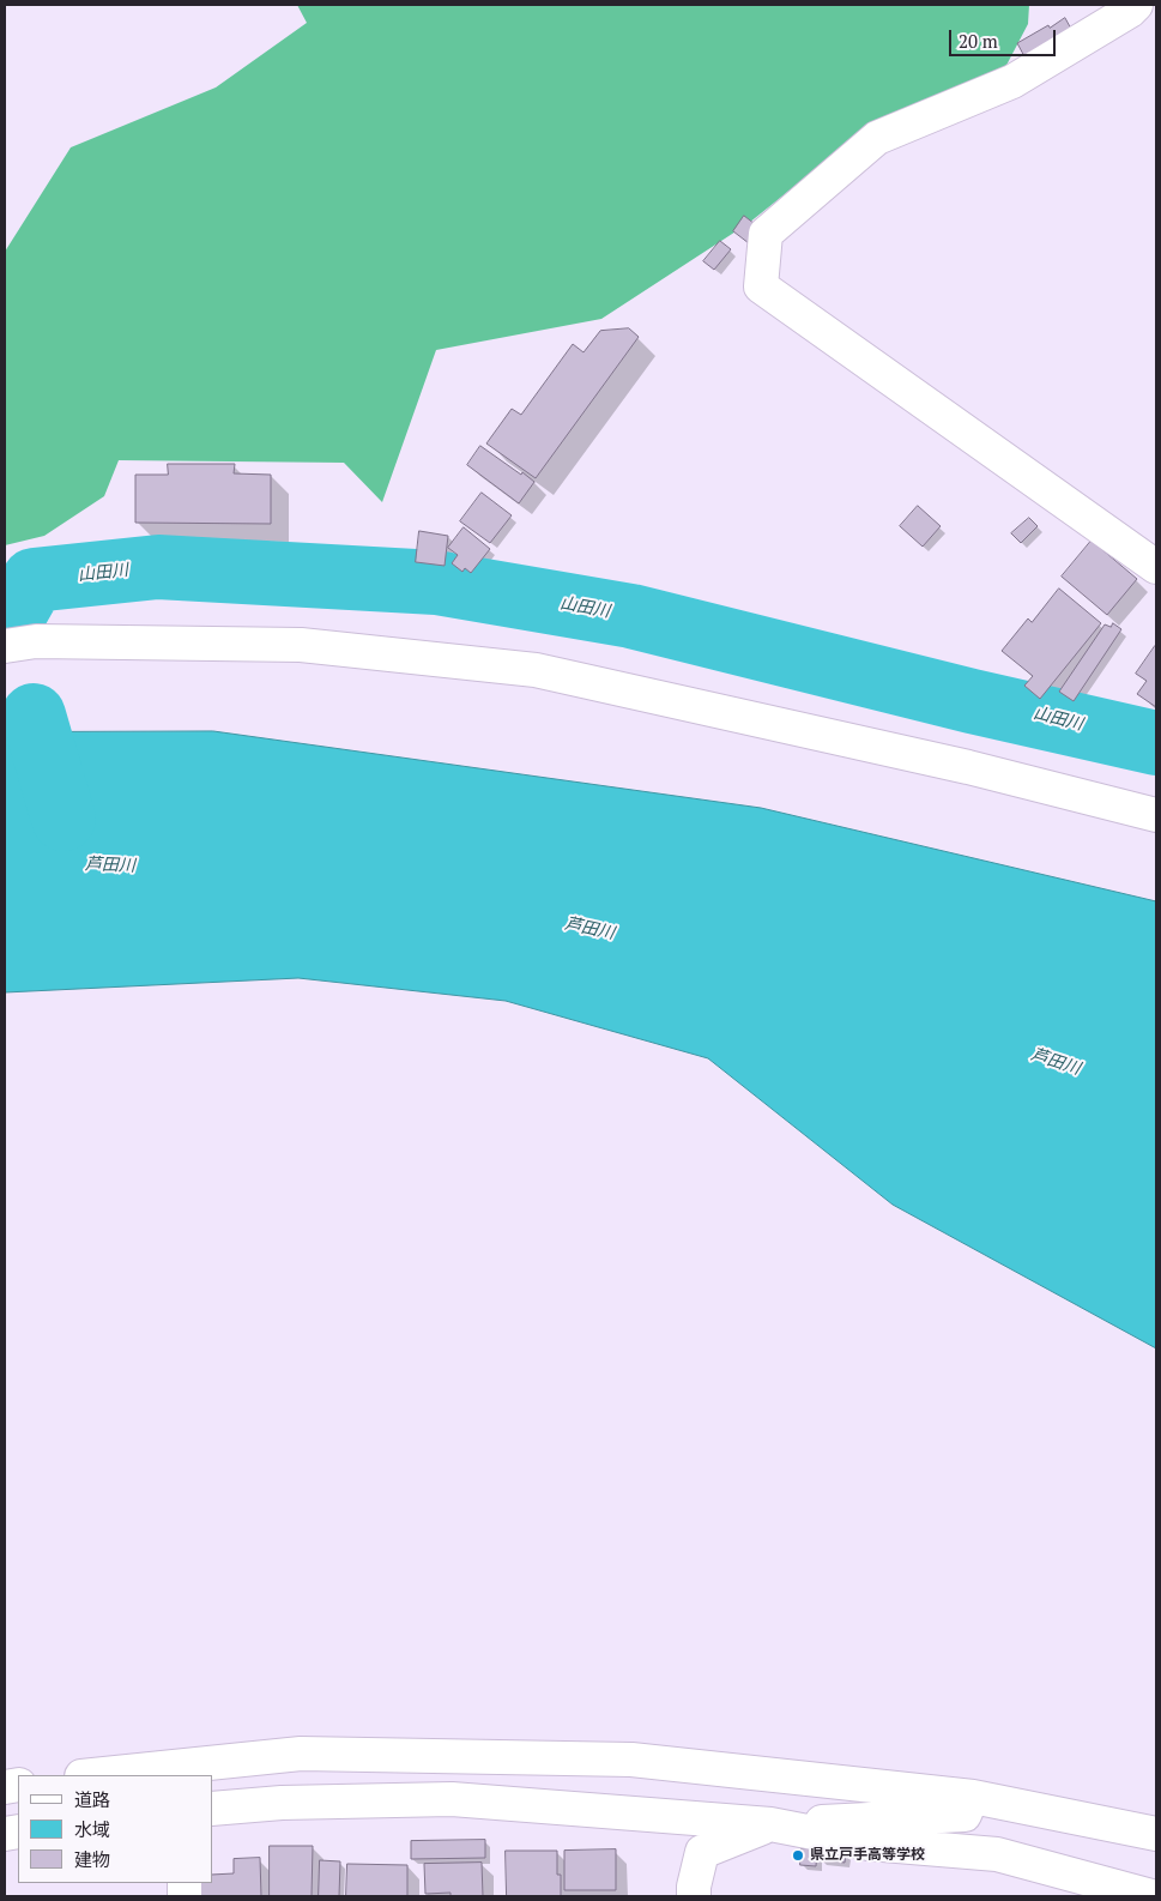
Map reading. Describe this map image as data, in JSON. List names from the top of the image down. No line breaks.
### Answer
{"water":["山田川","芦田川"],"places":["県立戸手高等学校"],"legend":["道路","水域","建物"],"scale_bar":"20 m"}
